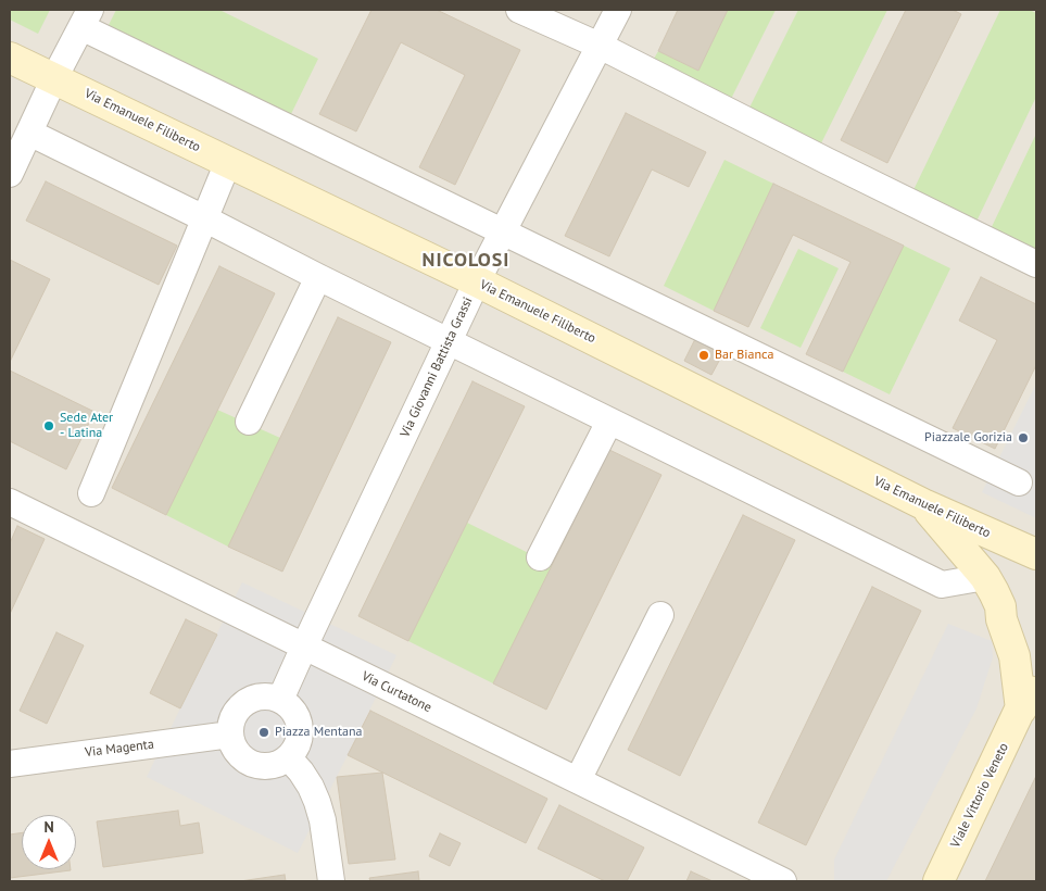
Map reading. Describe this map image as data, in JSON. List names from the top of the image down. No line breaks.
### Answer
{"streets":{"main road":["Via Emanuele Filiberto","Viale Vittorio Veneto"],"street":["Via Giovanni Battista Grassi","Via Curtatone","Via Magenta"]},"crossings":[["Via Emanuele Filiberto","Via Giovanni Battista Grassi"],["Via Giovanni Battista Grassi","Via Curtatone"],["Via Giovanni Battista Grassi","Via Magenta"]],"districts":["NICOLOSI"],"places":["Bar Bianca","Sede Ater - Latina","Piazzale Gorizia","Piazza Mentana"],"north":"top"}
